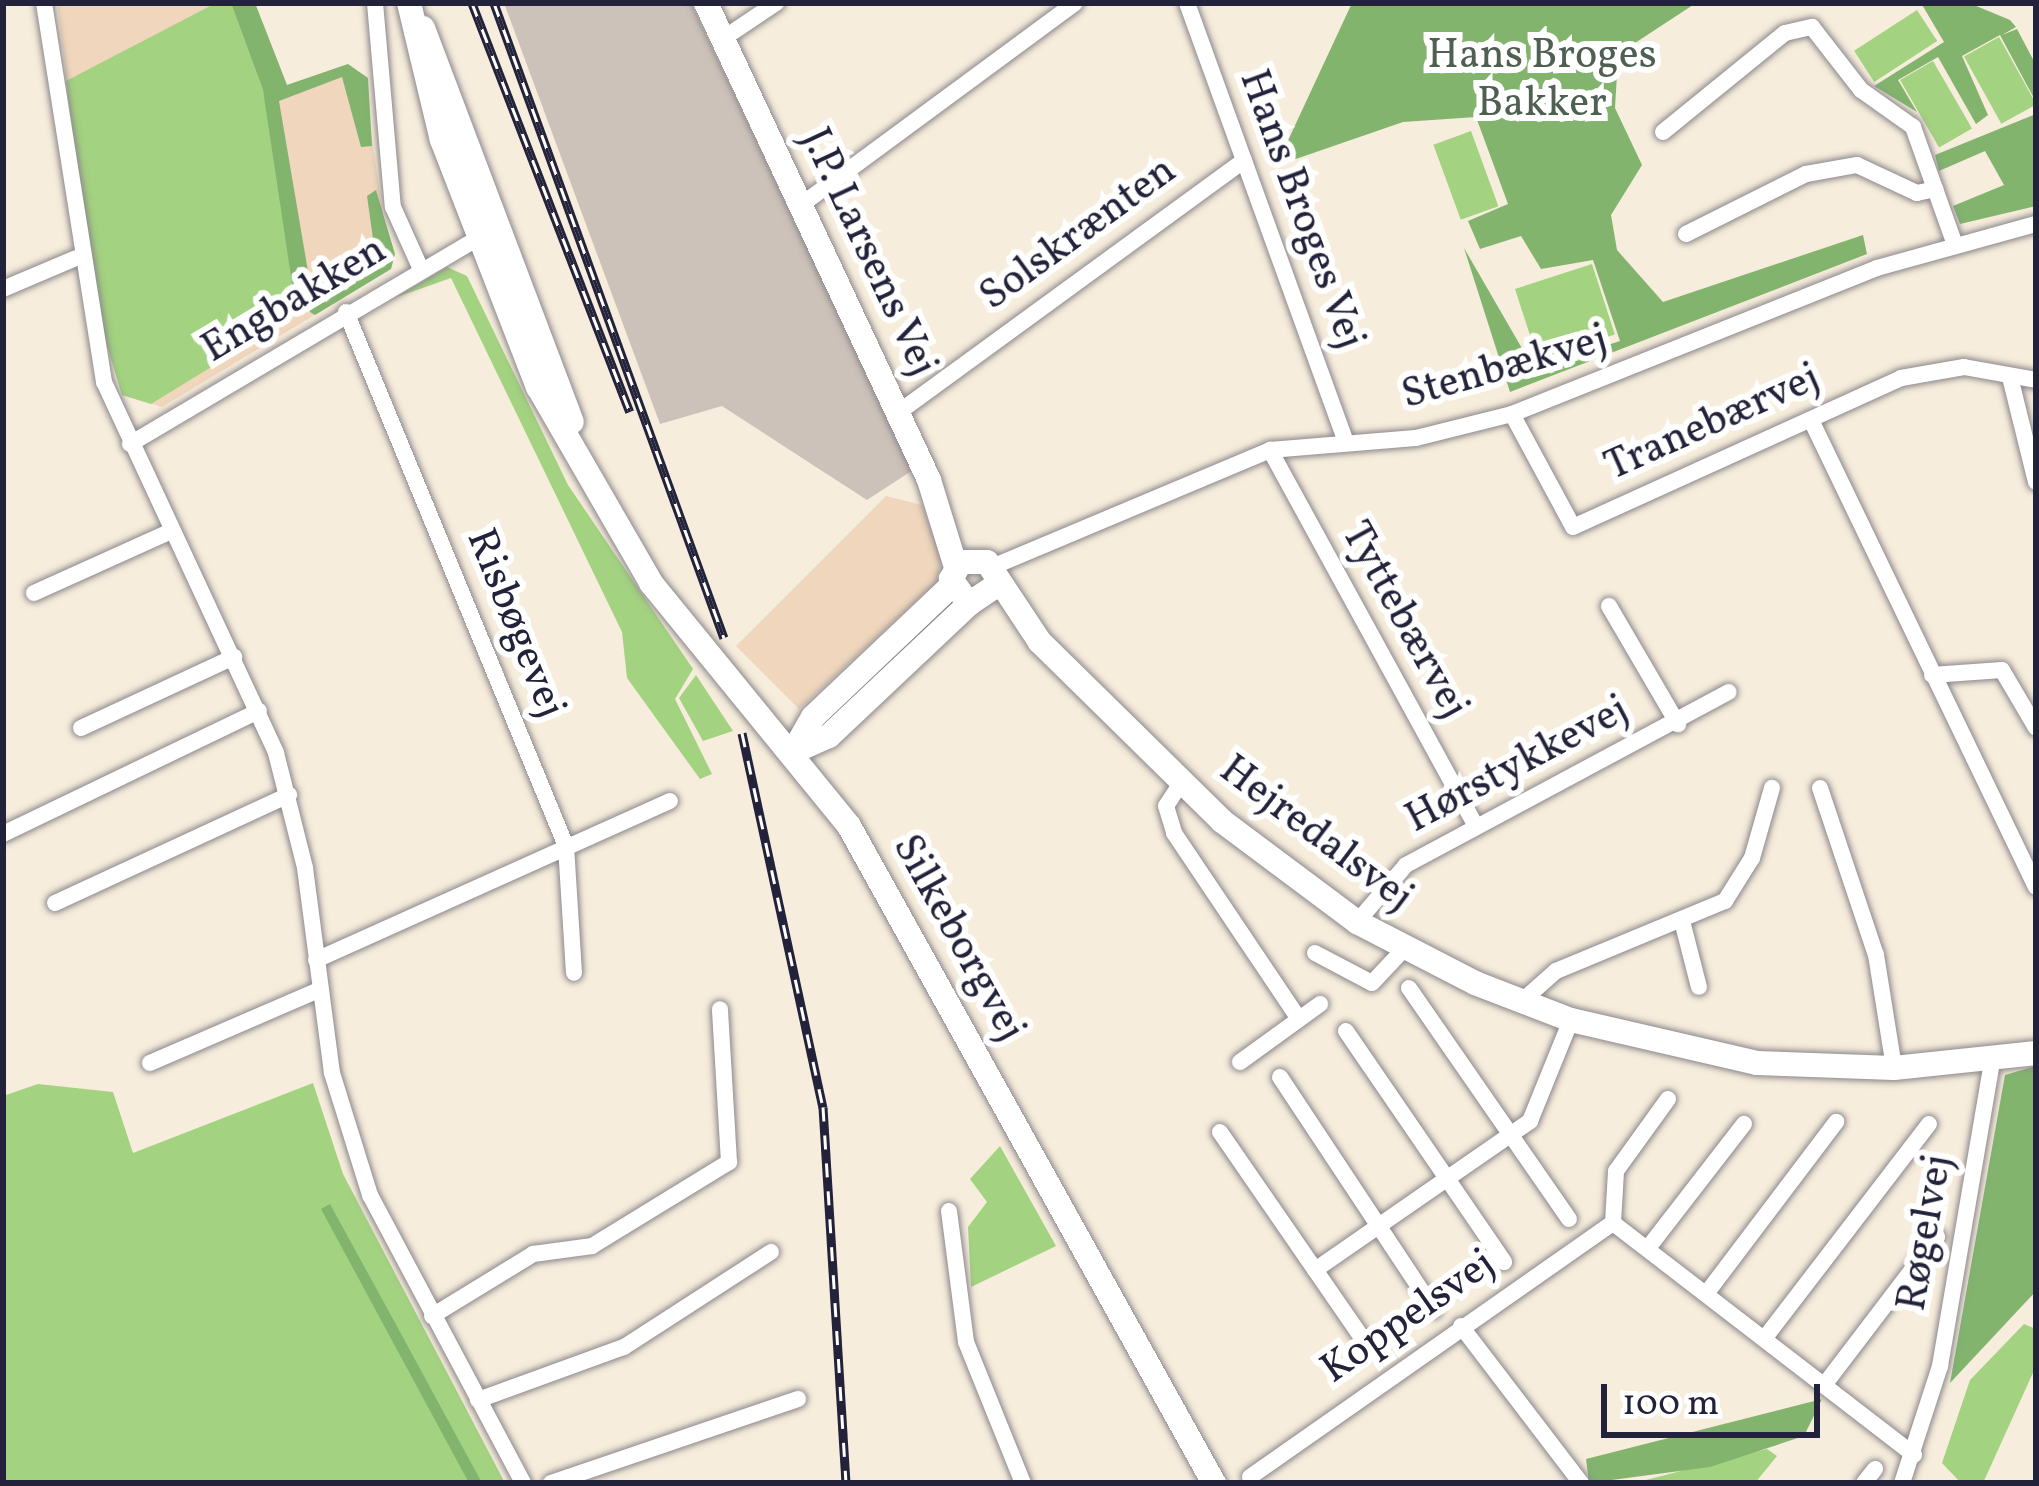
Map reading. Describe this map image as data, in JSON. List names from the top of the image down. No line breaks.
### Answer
{"streets":{"main road":["J.P. Larsens Vej","Stenbækvej","Hejredalsvej","Silkeborgvej"],"street":["Hans Broges Vej","Solskrænten","Engbakken","Tranebærvej","Tyttebærvej","Risbøgevej","Hørstykkevej","Røgelvej","Koppelsvej"]},"crossings":[["Hans Broges Vej","Solskrænten"],["Hans Broges Vej","Stenbækvej"],["Solskrænten","J.P. Larsens Vej"],["J.P. Larsens Vej","Stenbækvej"],["J.P. Larsens Vej","Hejredalsvej"],["Engbakken","Risbøgevej"],["Engbakken","Silkeborgvej"],["Stenbækvej","Tranebærvej"],["Stenbækvej","Tyttebærvej"],["Stenbækvej","Hejredalsvej"],["Stenbækvej","Silkeborgvej"],["Tyttebærvej","Hørstykkevej"],["Hørstykkevej","Hejredalsvej"],["Hejredalsvej","Røgelvej"]],"parks":["Hans Broges Bakker"],"scale_bar":"100 m"}
